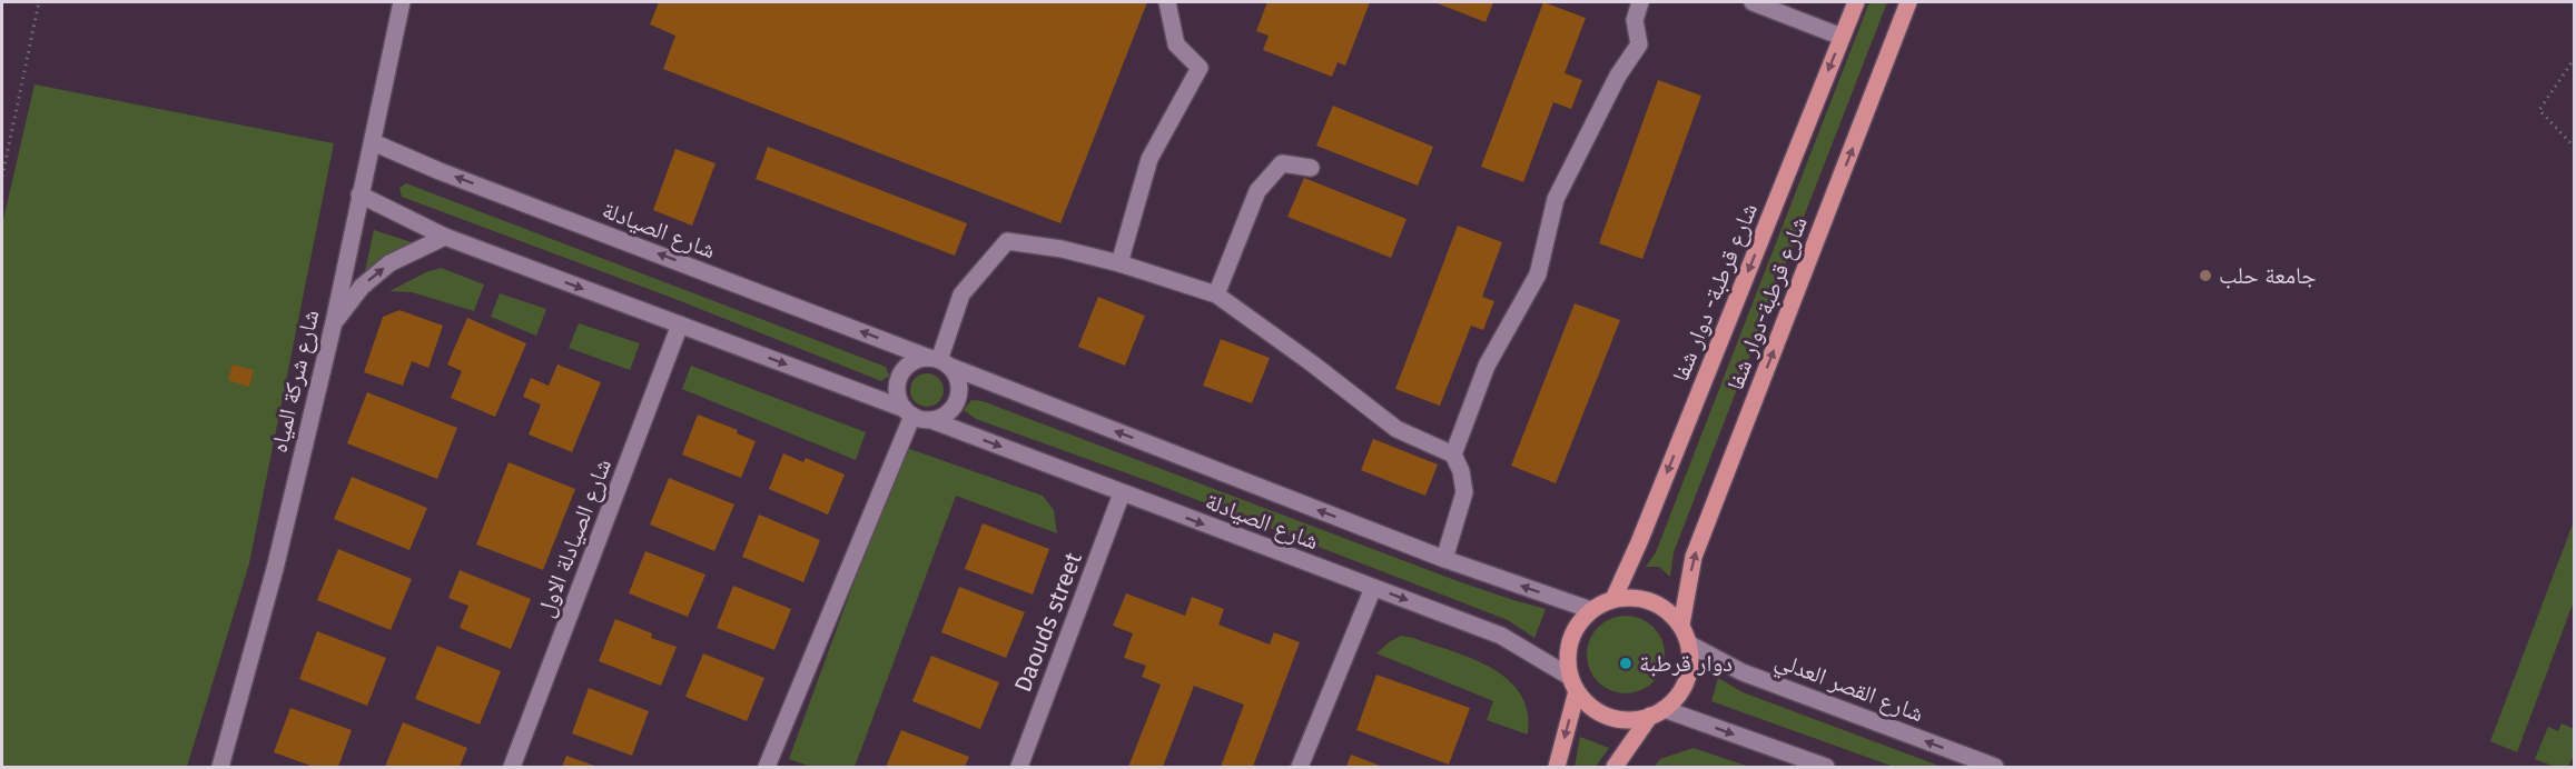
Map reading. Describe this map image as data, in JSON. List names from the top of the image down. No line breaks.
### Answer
{"streets":{"main road":["شارع قرطبة- دوار شفا","شارع قرطبة-دوار شفا"],"street":["شارع الصيادلة","شارع شركة المياه","شارع الصيادلة الاول","Daouds street","شارع القصر العدلي"]},"crossings":[["شارع الصيادلة","شارع قرطبة- دوار شفا"],["شارع الصيادلة","شارع قرطبة-دوار شفا"],["شارع الصيادلة","شارع شركة المياه"],["شارع الصيادلة","Daouds street"],["شارع الصيادلة","شارع القصر العدلي"],["شارع قرطبة- دوار شفا","شارع قرطبة-دوار شفا"],["شارع قرطبة- دوار شفا","شارع القصر العدلي"],["شارع قرطبة-دوار شفا","شارع القصر العدلي"]],"one_way":["شارع قرطبة- دوار شفا","شارع قرطبة-دوار شفا"],"places":["جامعة حلب","دوار قرطبة"]}
